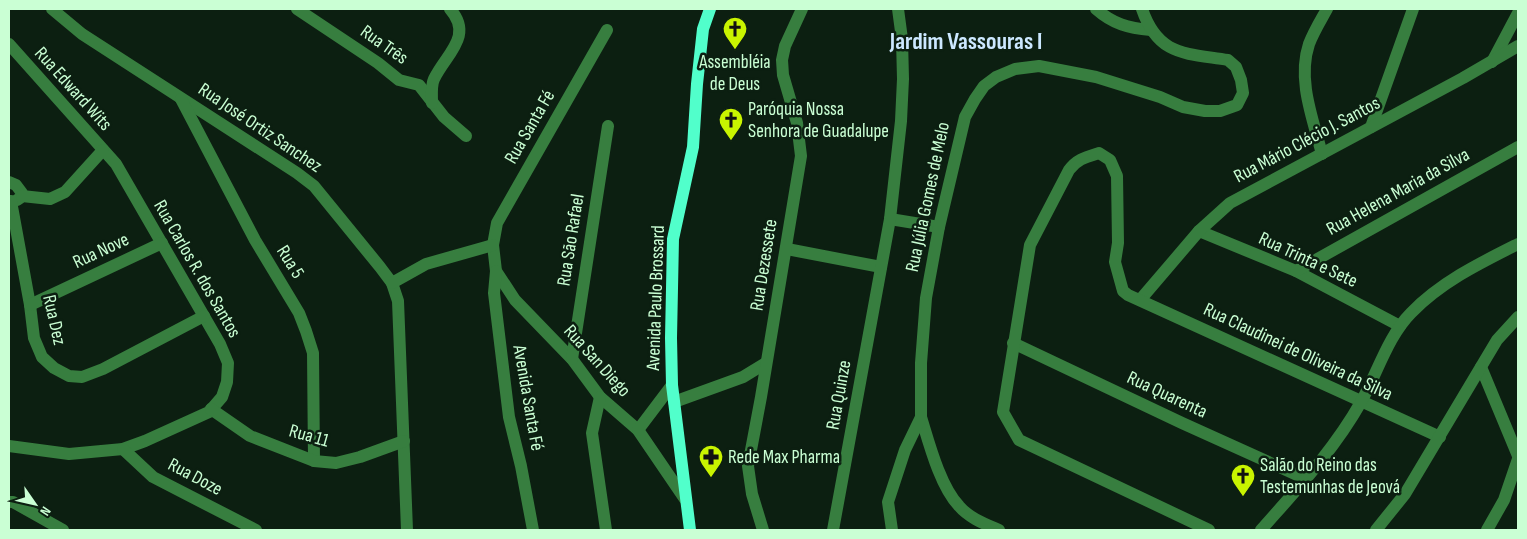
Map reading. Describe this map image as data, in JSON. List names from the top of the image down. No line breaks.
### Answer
{"streets":{"main road":["Avenida Paulo Brossard"],"street":["Rua Três","Rua Edward Wits","Rua Santa Fé","Rua José Ortiz Sanchez","Rua Mário Clécio J. Santos","Rua Helena Maria da Silva","Rua Júlia Gomes de Melo","Rua São Rafael","Rua Nove","Rua Trinta e Sete","Rua 5","Rua Dezessete","Rua Carlos R. dos Santos","Rua Dez","Rua Claudinei de Oliveira da Silva","Rua San Diego","Rua Quinze","Rua Quarenta","Avenida Santa Fé","Rua 11","Rua Doze"]},"crossings":[["Rua Edward Wits","Rua Carlos R. dos Santos"],["Rua Edward Wits","Rua Dez"],["Rua Santa Fé","Rua San Diego"],["Rua José Ortiz Sanchez","Rua 5"],["Rua José Ortiz Sanchez","Rua 11"],["Rua Mário Clécio J. Santos","Rua Trinta e Sete"],["Rua Mário Clécio J. Santos","Rua Claudinei de Oliveira da Silva"],["Rua Helena Maria da Silva","Rua Trinta e Sete"],["Rua São Rafael","Rua San Diego"],["Rua Nove","Rua Carlos R. dos Santos"],["Rua Nove","Rua Dez"],["Rua 5","Rua 11"],["Rua Carlos R. dos Santos","Rua Dez"],["Rua Carlos R. dos Santos","Rua 11"],["Rua Carlos R. dos Santos","Rua Doze"],["Avenida Paulo Brossard","Rua San Diego"],["Rua Claudinei de Oliveira da Silva","Rua Quarenta"],["Rua San Diego","Avenida Santa Fé"]],"districts":["Jardim Vassouras I"],"places":{"church":["Assembléia de Deus","Paróquia Nossa Senhora de Guadalupe","Salão do Reino das Testemunhas de Jeová"],"pharmacy":["Rede Max Pharma"]},"north":"bottom right"}
